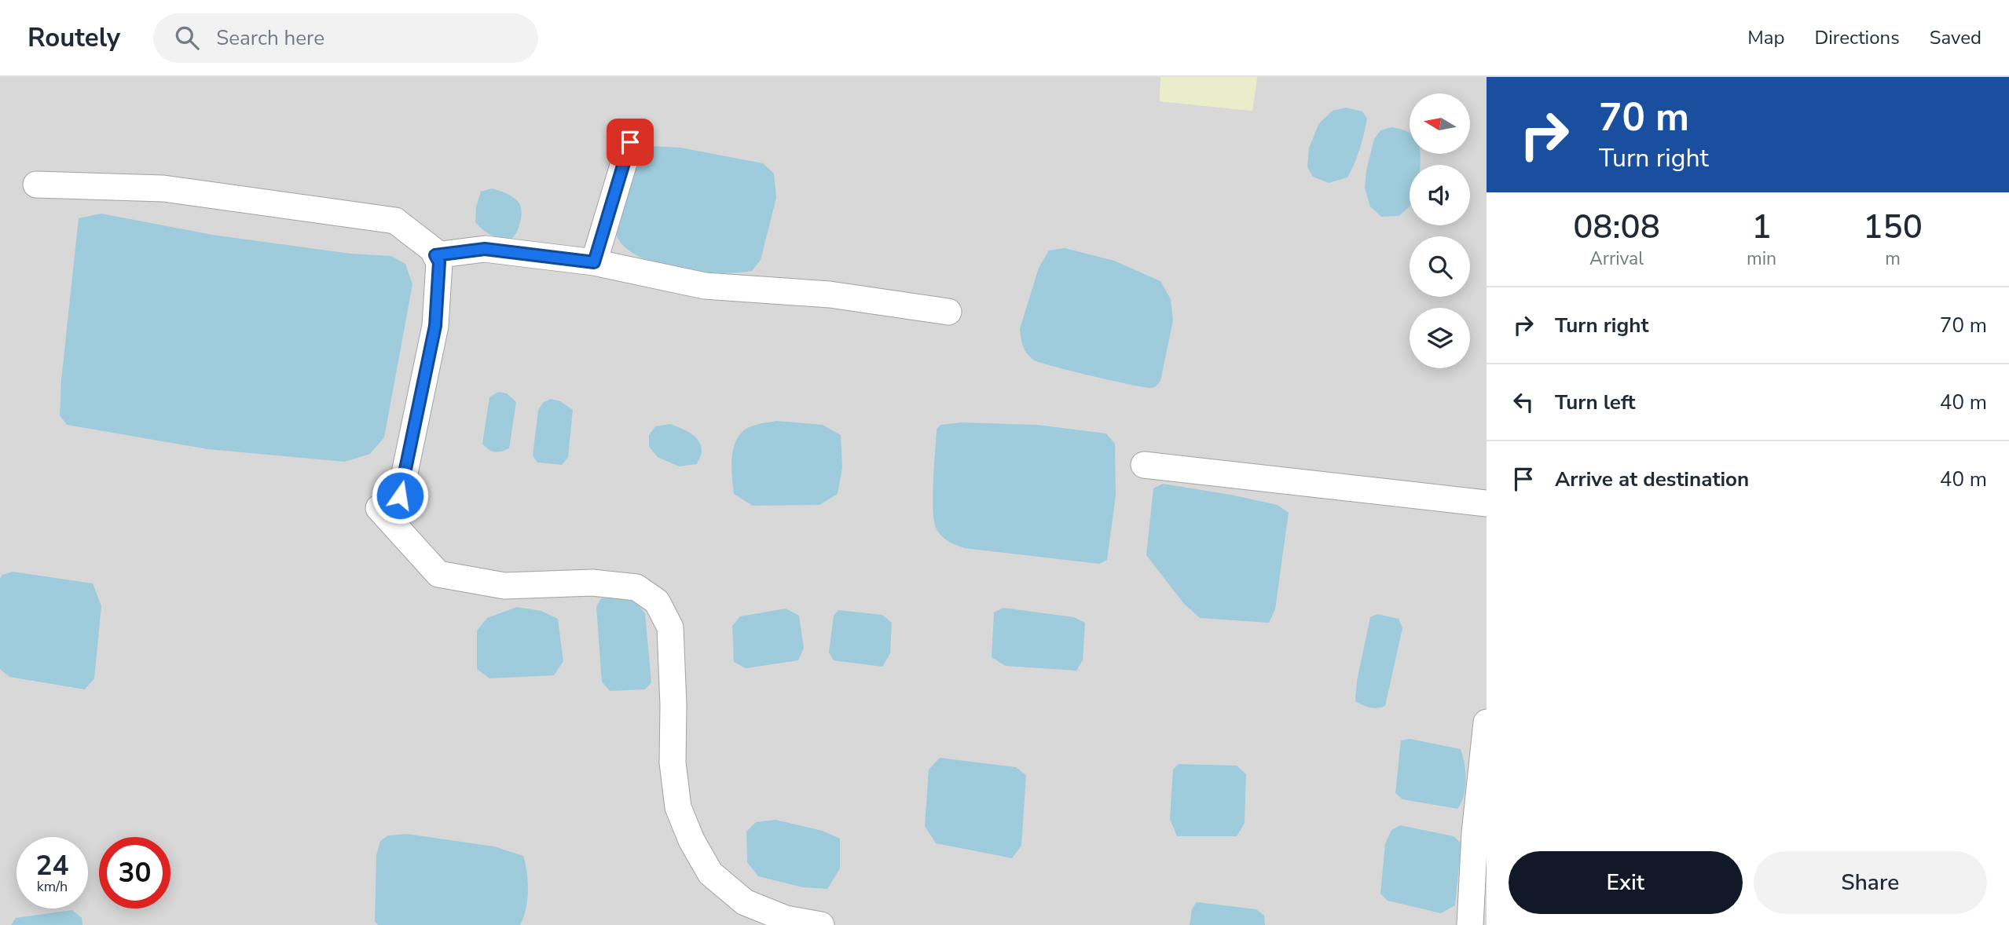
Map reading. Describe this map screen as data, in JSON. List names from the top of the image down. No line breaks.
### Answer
{"north":"left","page":{"header":"Routely","search":"Search here","nav":["Map","Directions","Saved"],"turn":["70 m","Turn right"],"eta":["08:08","Arrival","1","min","150","m"],"list":[{"name":"Turn right","value":"70 m"},{"name":"Turn left","value":"40 m"},{"name":"Arrive at destination","value":"40 m"}],"speed":"24 km/h","limit":"30","buttons":["Exit","Share"]}}
